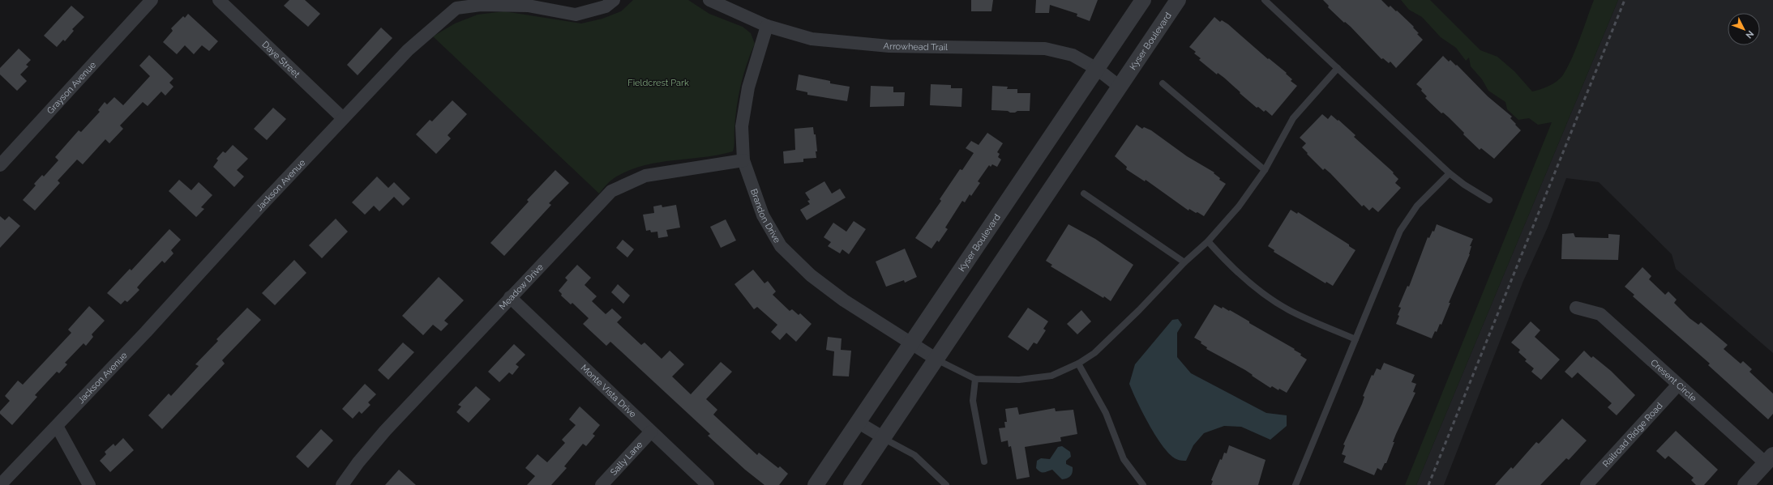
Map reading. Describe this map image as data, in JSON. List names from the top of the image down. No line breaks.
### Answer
{"streets":{"street":["Kyser Boulevard","Arrowhead Trail","Daye Street","Grayson Avenue","Jackson Avenue","Brandon Drive","Meadow Drive","Cresent Circle","Monte Vista Drive","Railroad Ridge Road","Sally Lane"]},"crossings":[["Kyser Boulevard","Arrowhead Trail"],["Kyser Boulevard","Brandon Drive"],["Arrowhead Trail","Brandon Drive"],["Daye Street","Jackson Avenue"],["Brandon Drive","Meadow Drive"],["Meadow Drive","Monte Vista Drive"],["Cresent Circle","Railroad Ridge Road"],["Monte Vista Drive","Sally Lane"]],"parks":["Fieldcrest Park"],"north":"bottom right"}
